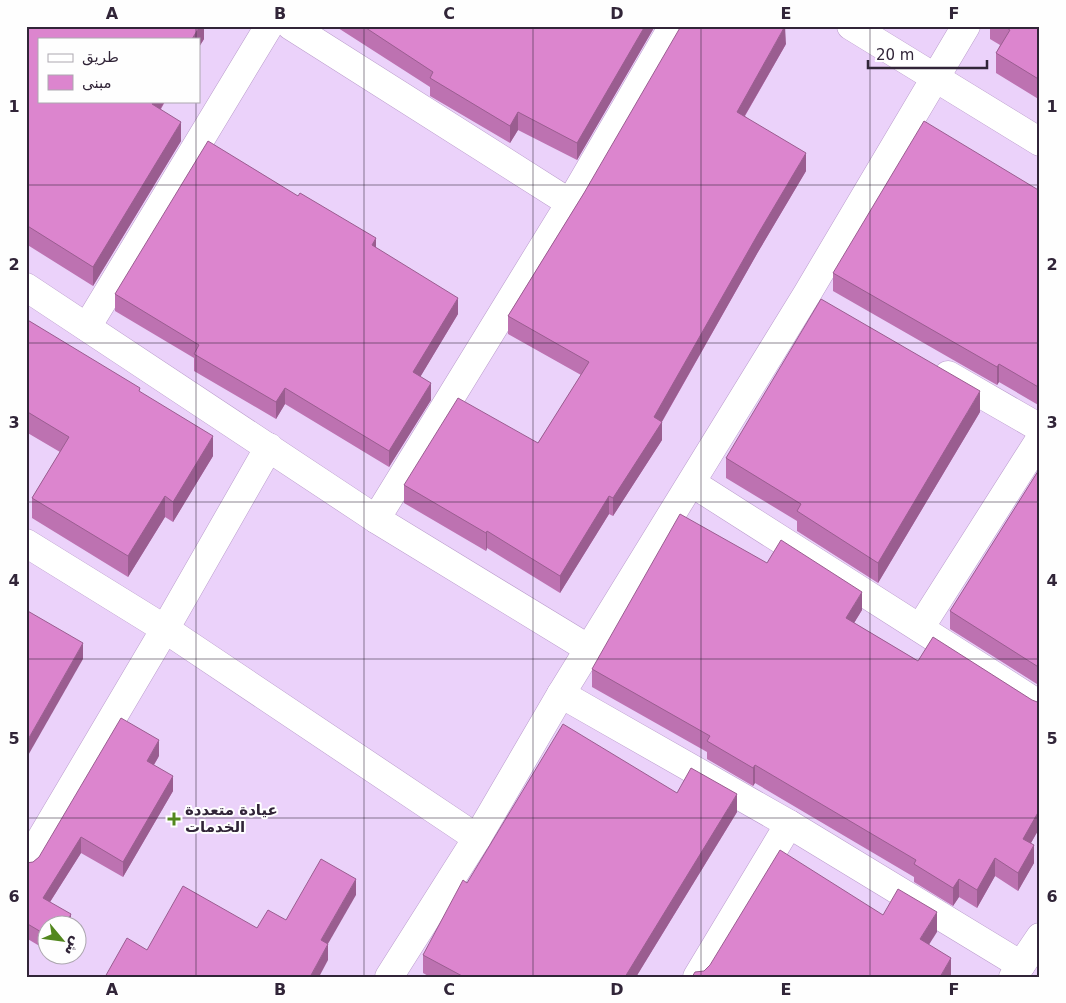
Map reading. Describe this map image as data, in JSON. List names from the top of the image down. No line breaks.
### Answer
{"places":{"health":["عيادة متعددة الخدمات"]},"legend":["طريق","مبنى"],"scale_bar":"20 m","north":"bottom right","grid":{"columns":["A","B","C","D","E","F"],"rows":["1","2","3","4","5","6"]}}
